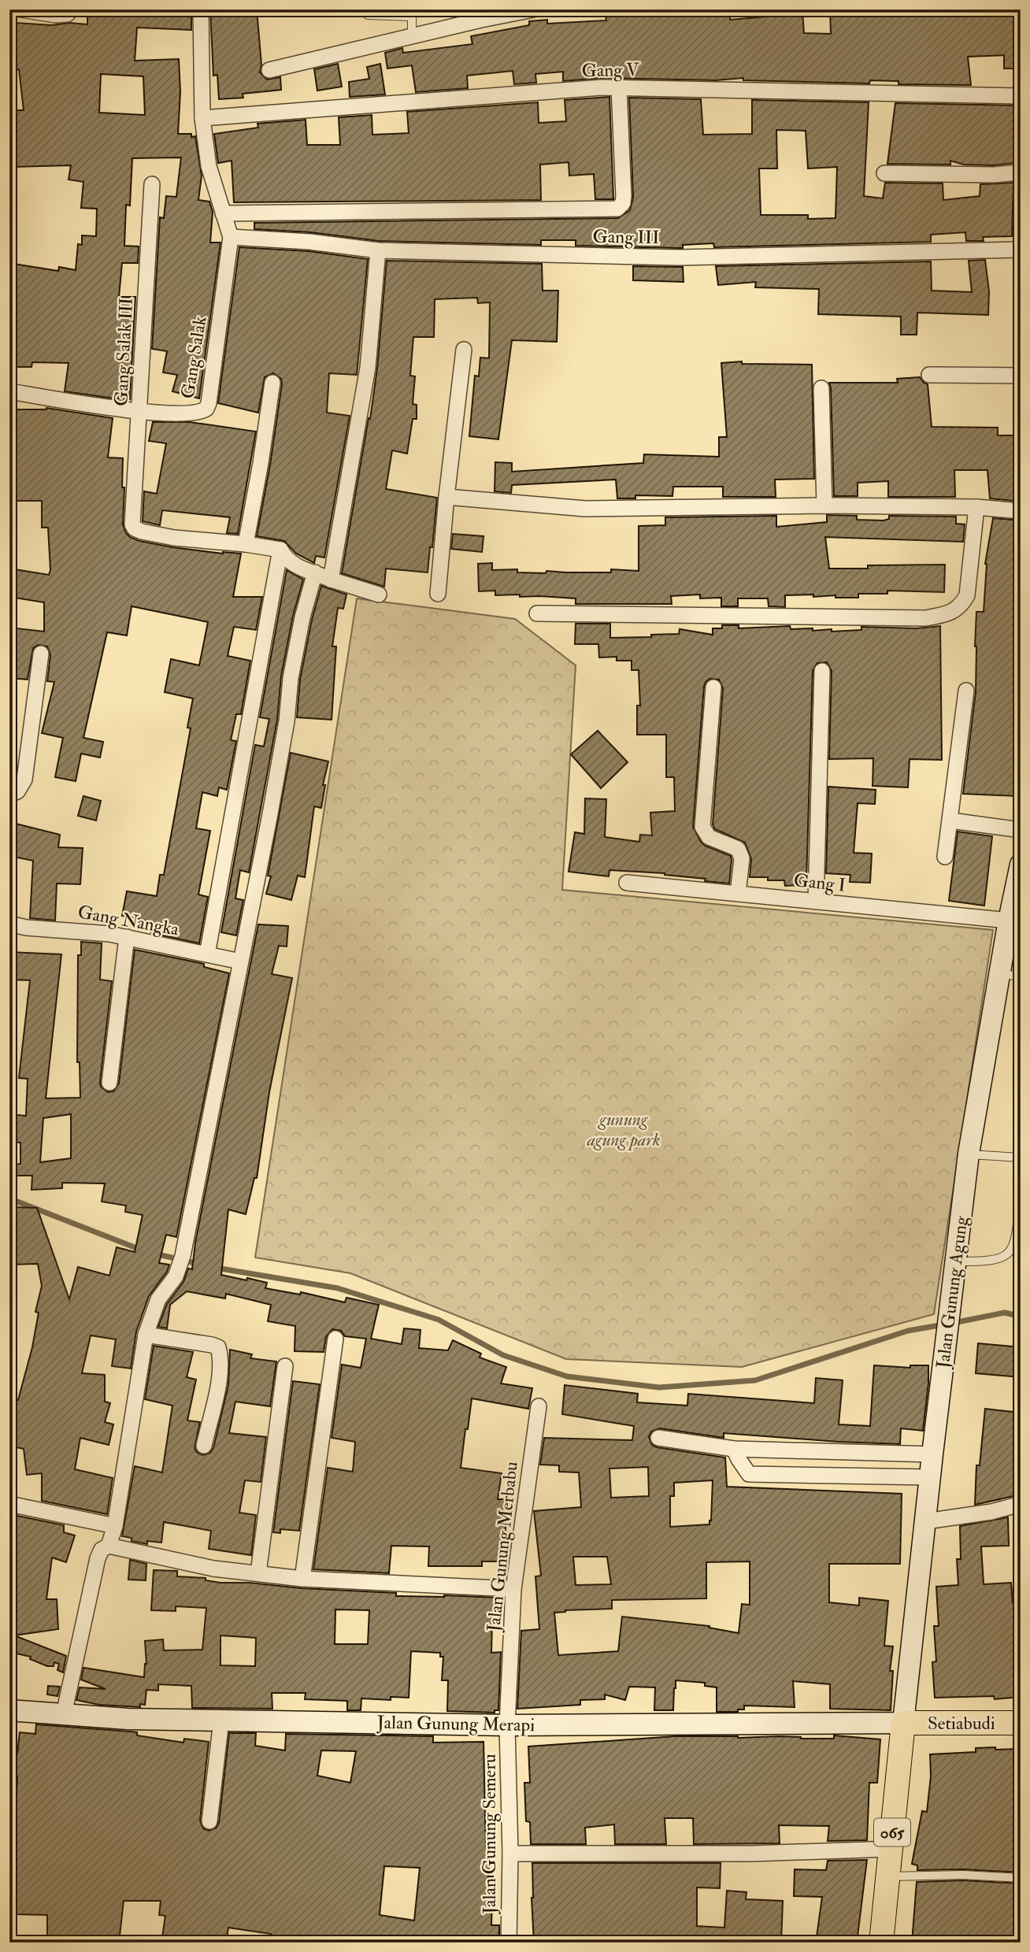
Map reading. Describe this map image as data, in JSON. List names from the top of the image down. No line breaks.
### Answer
{"streets":{"main road":["Jalan Gunung Agung","Setiabudi","Jalan Gunung Merapi","065"],"street":["Gang V","Gang III","Gang Salak III","Gang Salak","Gang I","Gang Nangka","Jalan Gunung Merbabu","Jalan Gunung Semeru"]},"crossings":[["Gang V","Gang Salak"],["Gang III","Gang Salak"],["Gang Salak III","Gang Salak"],["Gang I","Jalan Gunung Agung"],["Jalan Gunung Agung","Setiabudi"],["Jalan Gunung Agung","Jalan Gunung Merapi"],["Jalan Gunung Agung","065"],["Jalan Gunung Merbabu","Jalan Gunung Merapi"],["Jalan Gunung Merbabu","Jalan Gunung Semeru"],["Setiabudi","Jalan Gunung Merapi"],["Setiabudi","065"],["Jalan Gunung Merapi","065"],["Jalan Gunung Merapi","Jalan Gunung Semeru"]],"parks":["gunung agung park"]}
